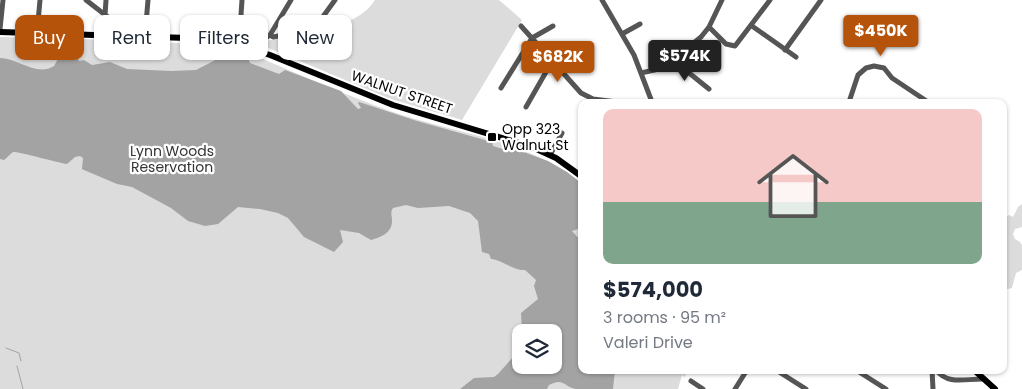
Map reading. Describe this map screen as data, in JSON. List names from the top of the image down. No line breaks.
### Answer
{"streets":{"main road":["WALNUT STREET"]},"parks":["Lynn Woods Reservation"],"places":{"transit":["Opp 323 Walnut St"]},"page":{"price":["$450K","$574K","$682K"],"chip":["Buy","Rent","Filters","New"],"list":[{"name":"$574,000","note":"3 rooms · 95 m² · Valeri Drive"}]}}
